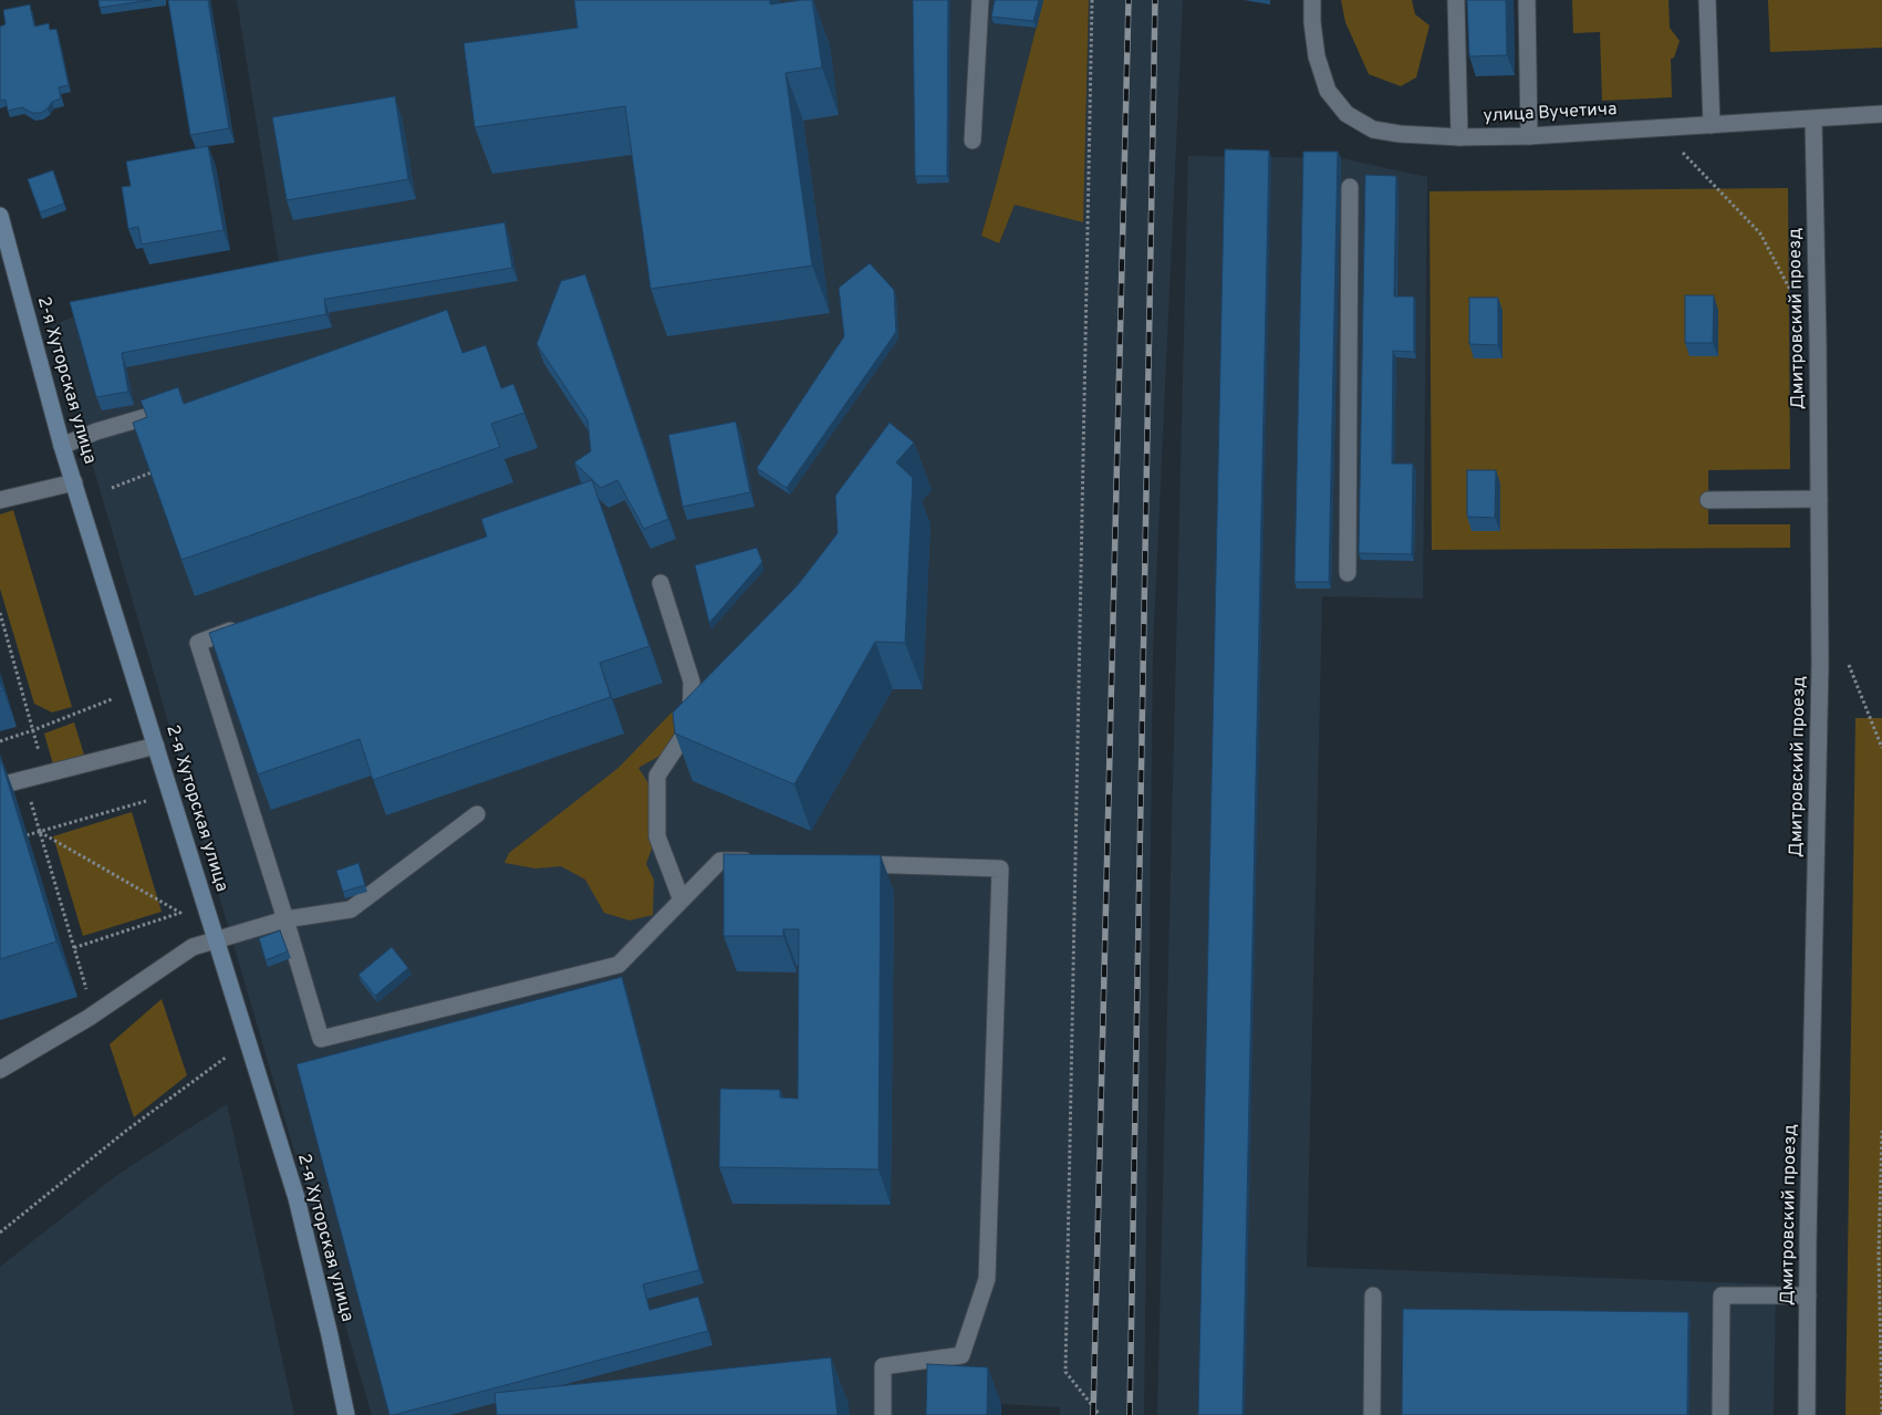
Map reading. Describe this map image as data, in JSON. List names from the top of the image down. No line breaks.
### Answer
{"streets":{"street":["улица Вучетича","Дмитровский проезд","2-я Хуторская улица"]},"crossings":[["улица Вучетича","Дмитровский проезд"]]}
